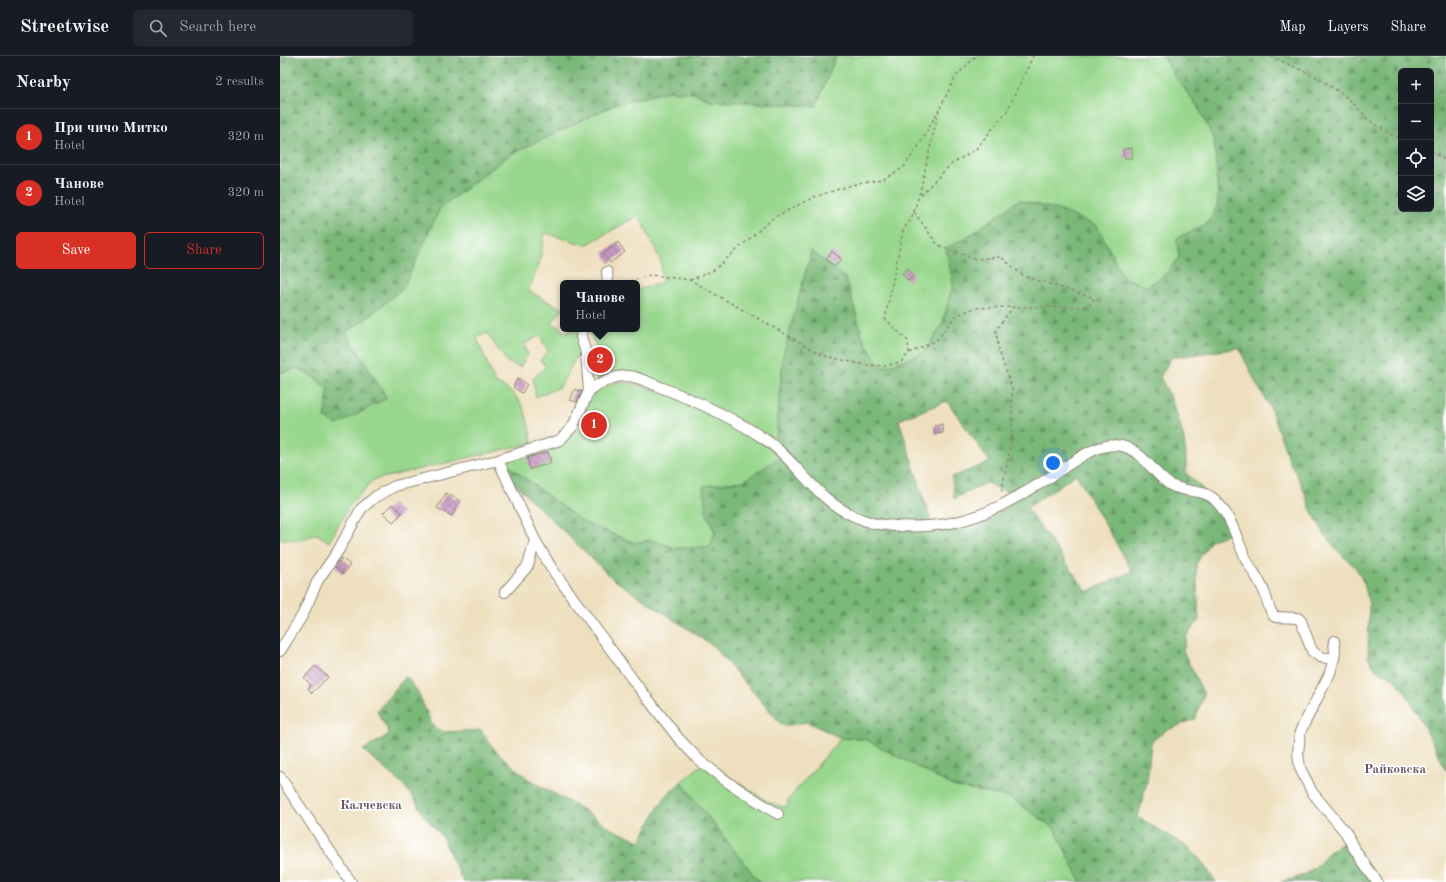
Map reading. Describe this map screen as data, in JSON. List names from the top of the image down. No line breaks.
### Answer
{"districts":["Райковска","Калчевска"],"page":{"header":"Streetwise","search":"Search here","nav":["Map","Layers","Share"],"heading":["Nearby","2 results"],"map_buttons":["+","−"],"list":[{"mark":"1","name":"При чичо Митко","note":"Hotel","value":"320 m"},{"mark":"2","name":"Чанове","note":"Hotel","value":"320 m"}],"buttons":["Save","Share"],"popup":["Чанове","Hotel"],"pins":["2","1"]}}
